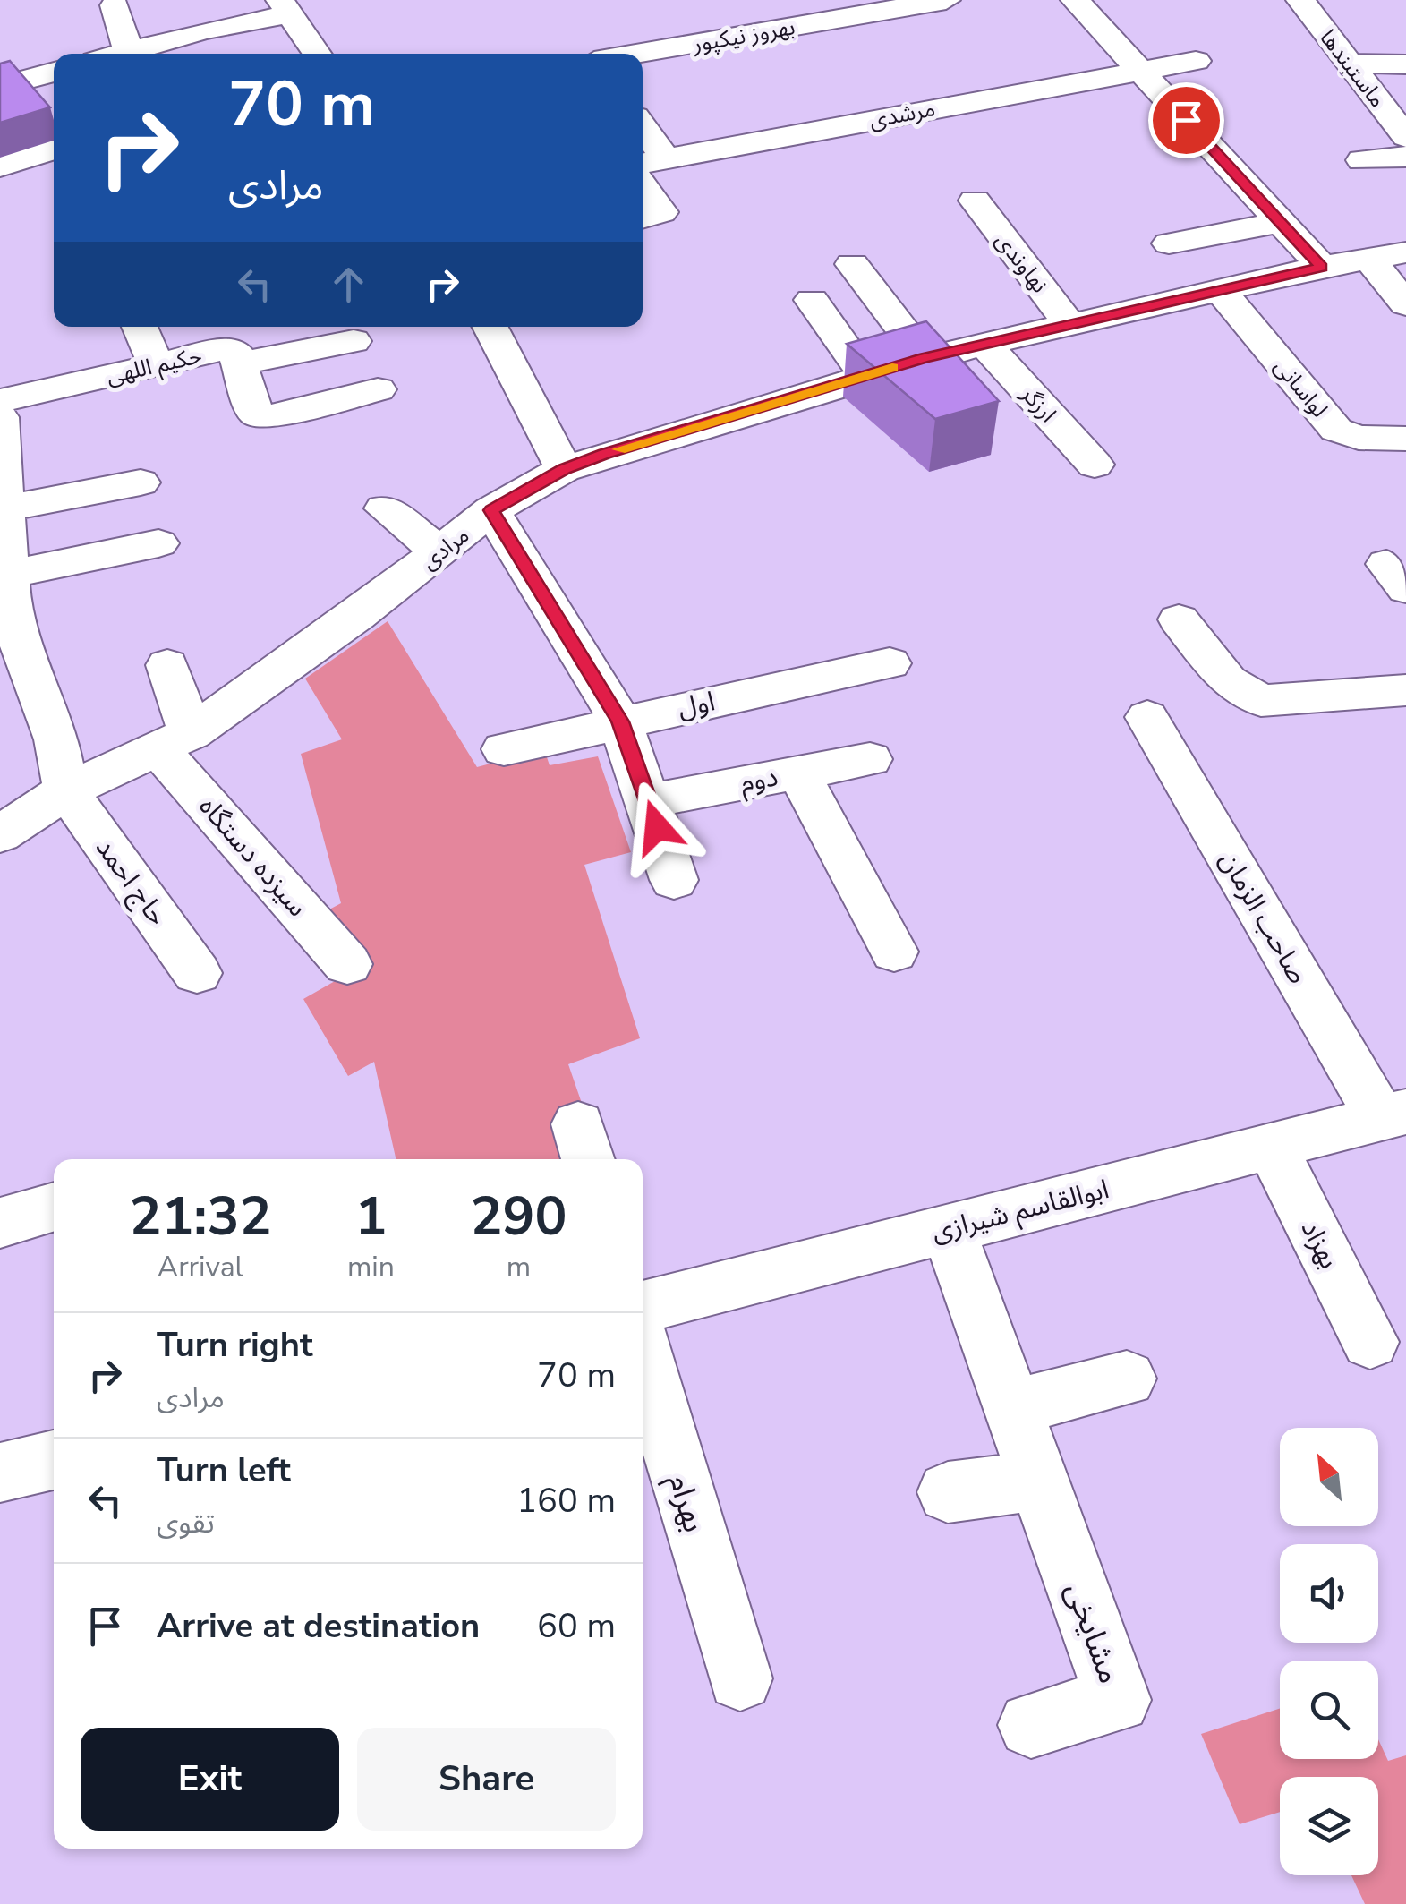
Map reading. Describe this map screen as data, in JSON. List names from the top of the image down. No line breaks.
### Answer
{"streets":{"street":["بهروز نیکپور","ماستبندها","مرشدی","نهاوندی","حکیم اللهی","لواسانی","ارزگر","مرادی","اول","دوم","سیزده دستگاه","حاج احمد","صاحب الزمان","ابوالقاسم شیرازی","بهزاد","بهرام","مشایخی"]},"crossings":[["نهاوندی","مرادی"],["لواسانی","مرادی"],["ارزگر","مرادی"],["مرادی","سیزده دستگاه"],["مرادی","حاج احمد"],["صاحب الزمان","ابوالقاسم شیرازی"],["ابوالقاسم شیرازی","بهزاد"],["ابوالقاسم شیرازی","مشایخی"]],"north":"top left","page":{"turn":["70 m","مرادی"],"eta":["21:32","Arrival","1","min","290","m"],"list":[{"name":"Turn right","note":"مرادی","value":"70 m"},{"name":"Turn left","note":"تقوی","value":"160 m"},{"name":"Arrive at destination","value":"60 m"}],"buttons":["Exit","Share"]}}
